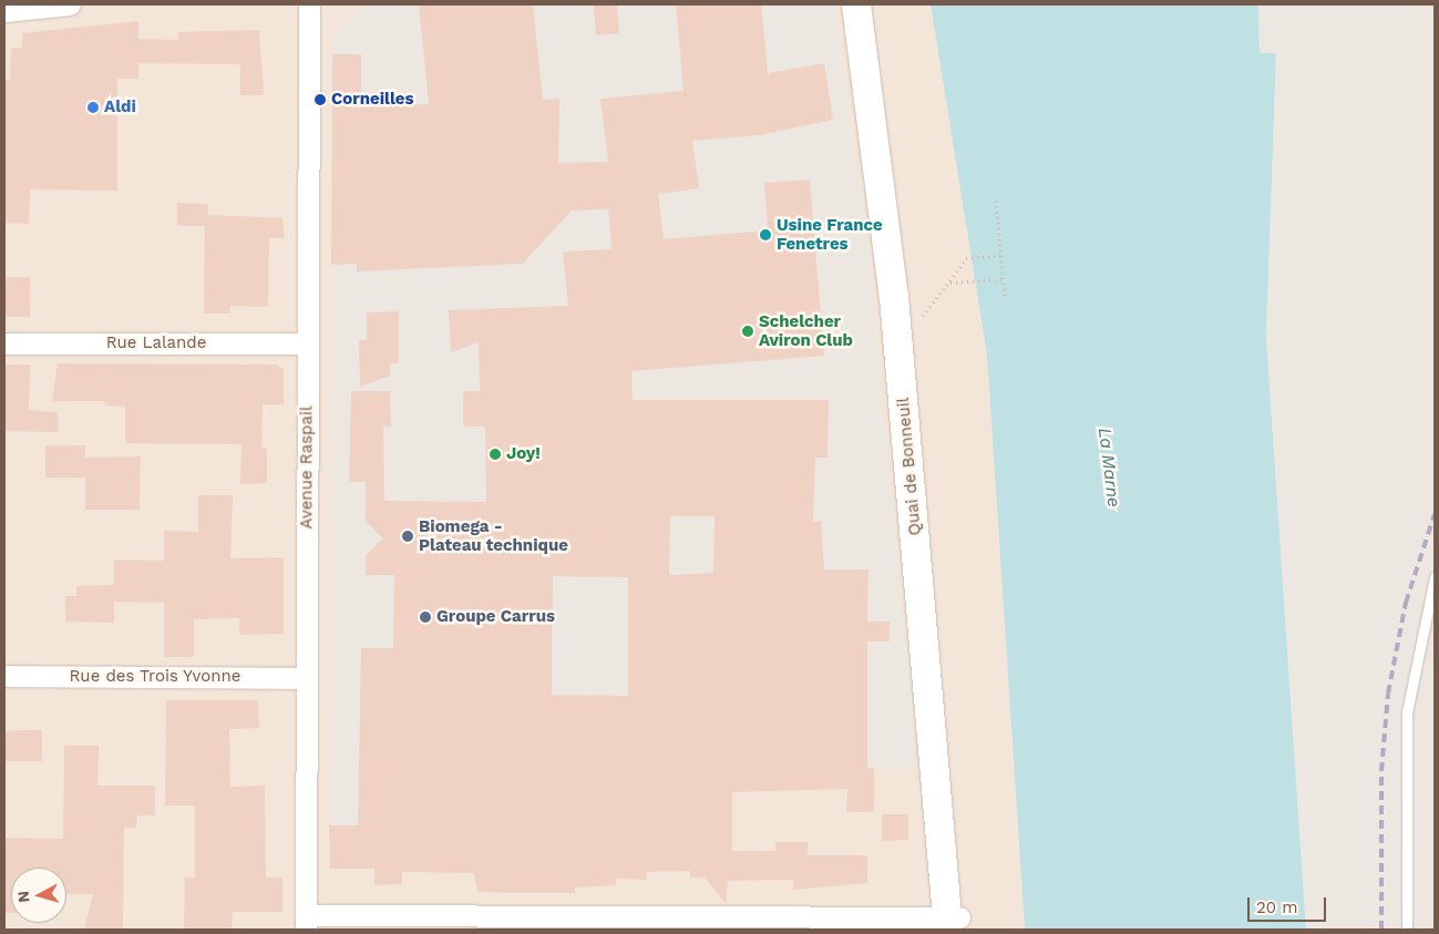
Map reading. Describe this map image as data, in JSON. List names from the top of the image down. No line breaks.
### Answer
{"streets":{"street":["Rue Lalande","Quai de Bonneuil","Avenue Raspail","Rue des Trois Yvonne"]},"crossings":[["Rue Lalande","Avenue Raspail"],["Avenue Raspail","Rue des Trois Yvonne"]],"water":["La Marne"],"places":["Corneilles","Aldi","Usine France Fenetres","Schelcher Aviron Club","Joy!","Biomega - Plateau technique","Groupe Carrus"],"scale_bar":"20 m","north":"left"}
